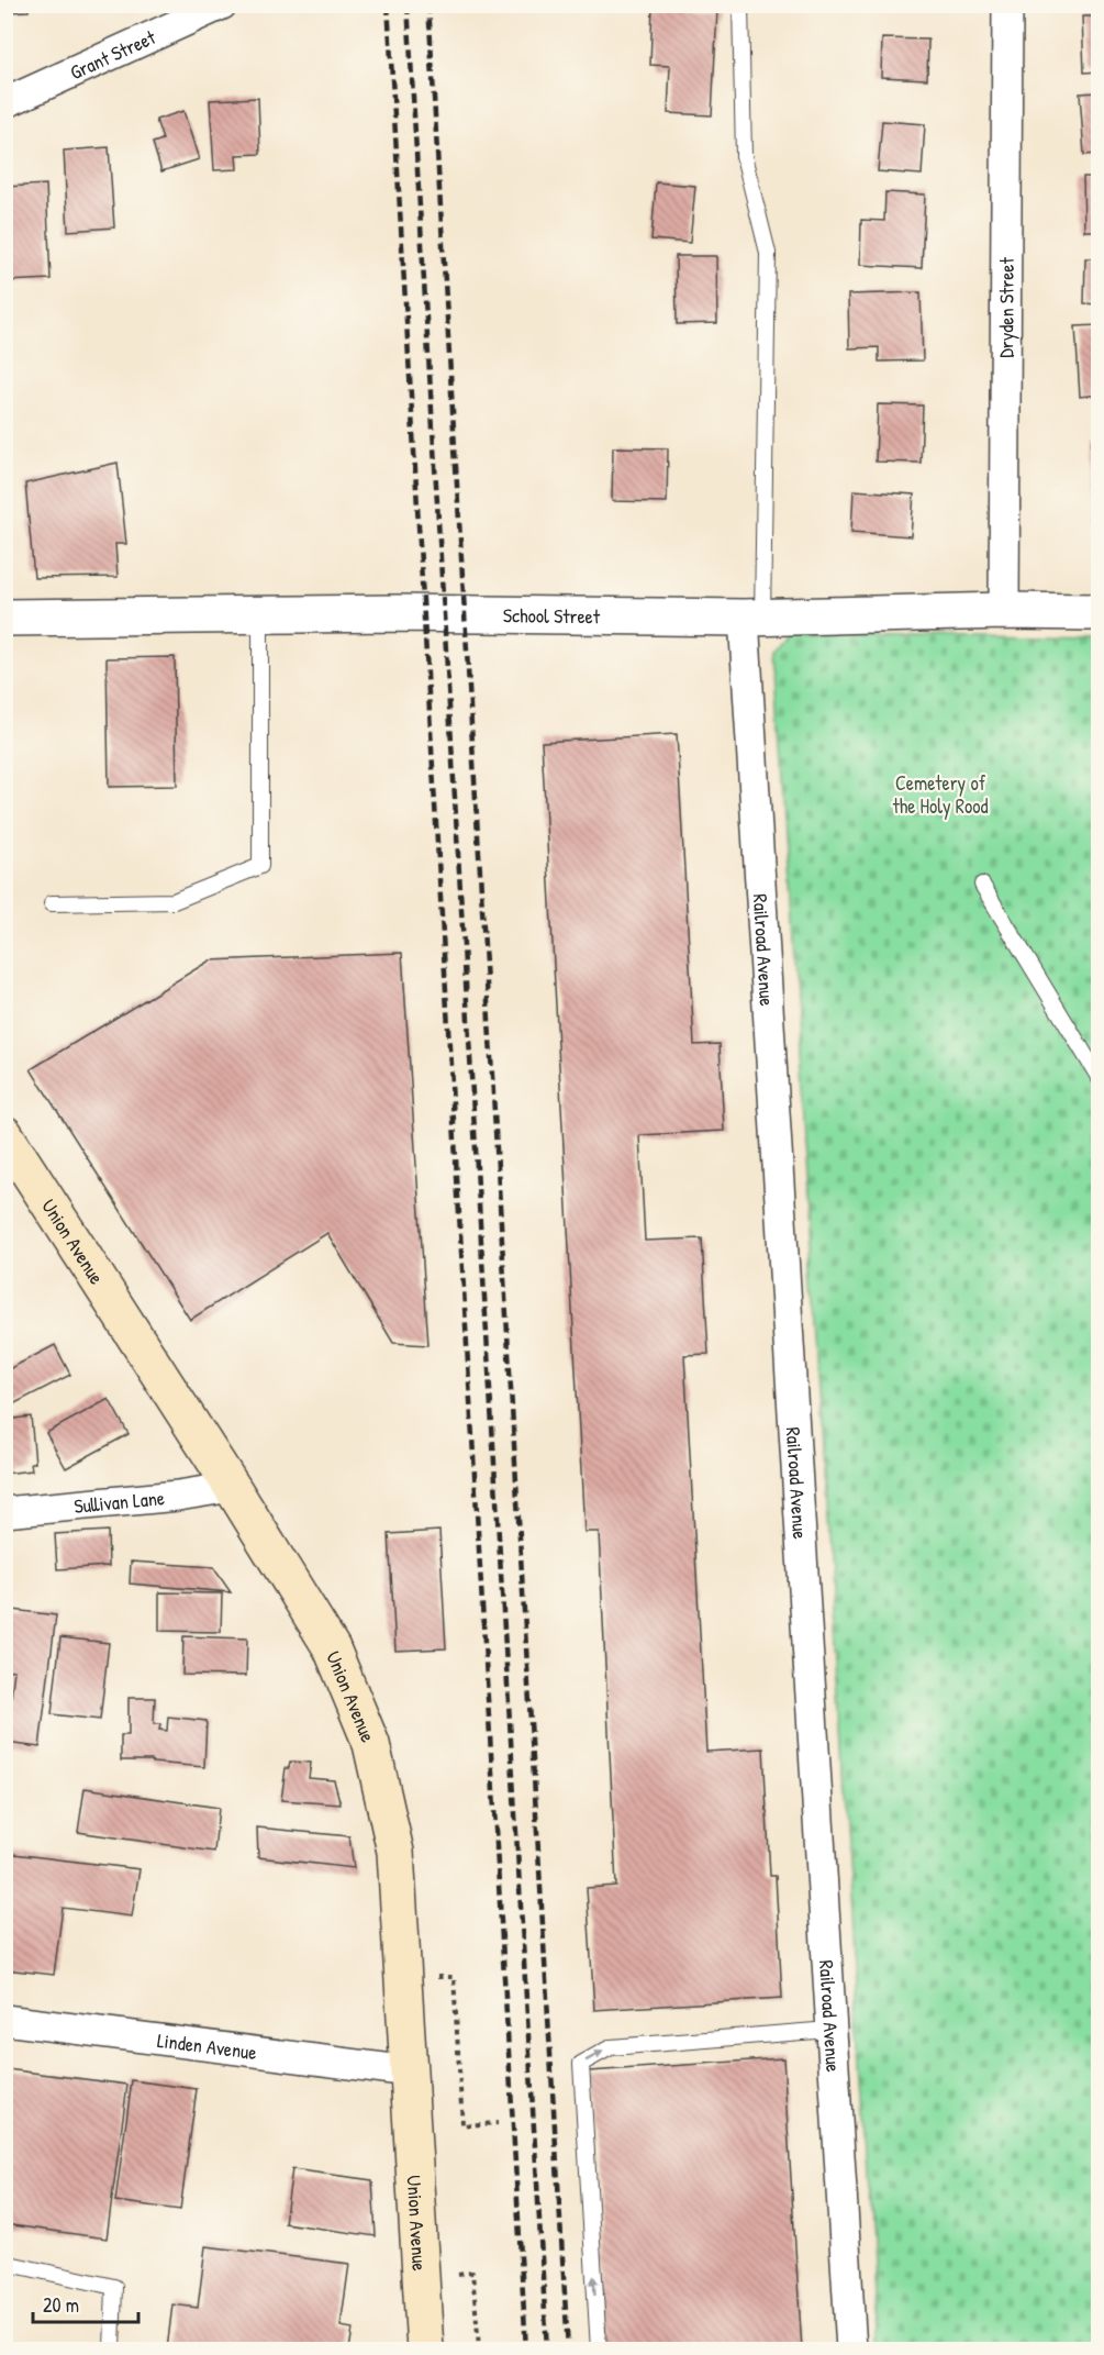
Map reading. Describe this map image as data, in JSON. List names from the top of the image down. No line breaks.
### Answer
{"streets":{"main road":["Union Avenue"],"street":["Grant Street","Dryden Street","School Street","Railroad Avenue","Sullivan Lane","Linden Avenue"]},"crossings":[["Dryden Street","School Street"],["School Street","Railroad Avenue"],["Union Avenue","Sullivan Lane"],["Union Avenue","Linden Avenue"]],"parks":["Cemetery of the Holy Rood"],"scale_bar":"20 m"}
